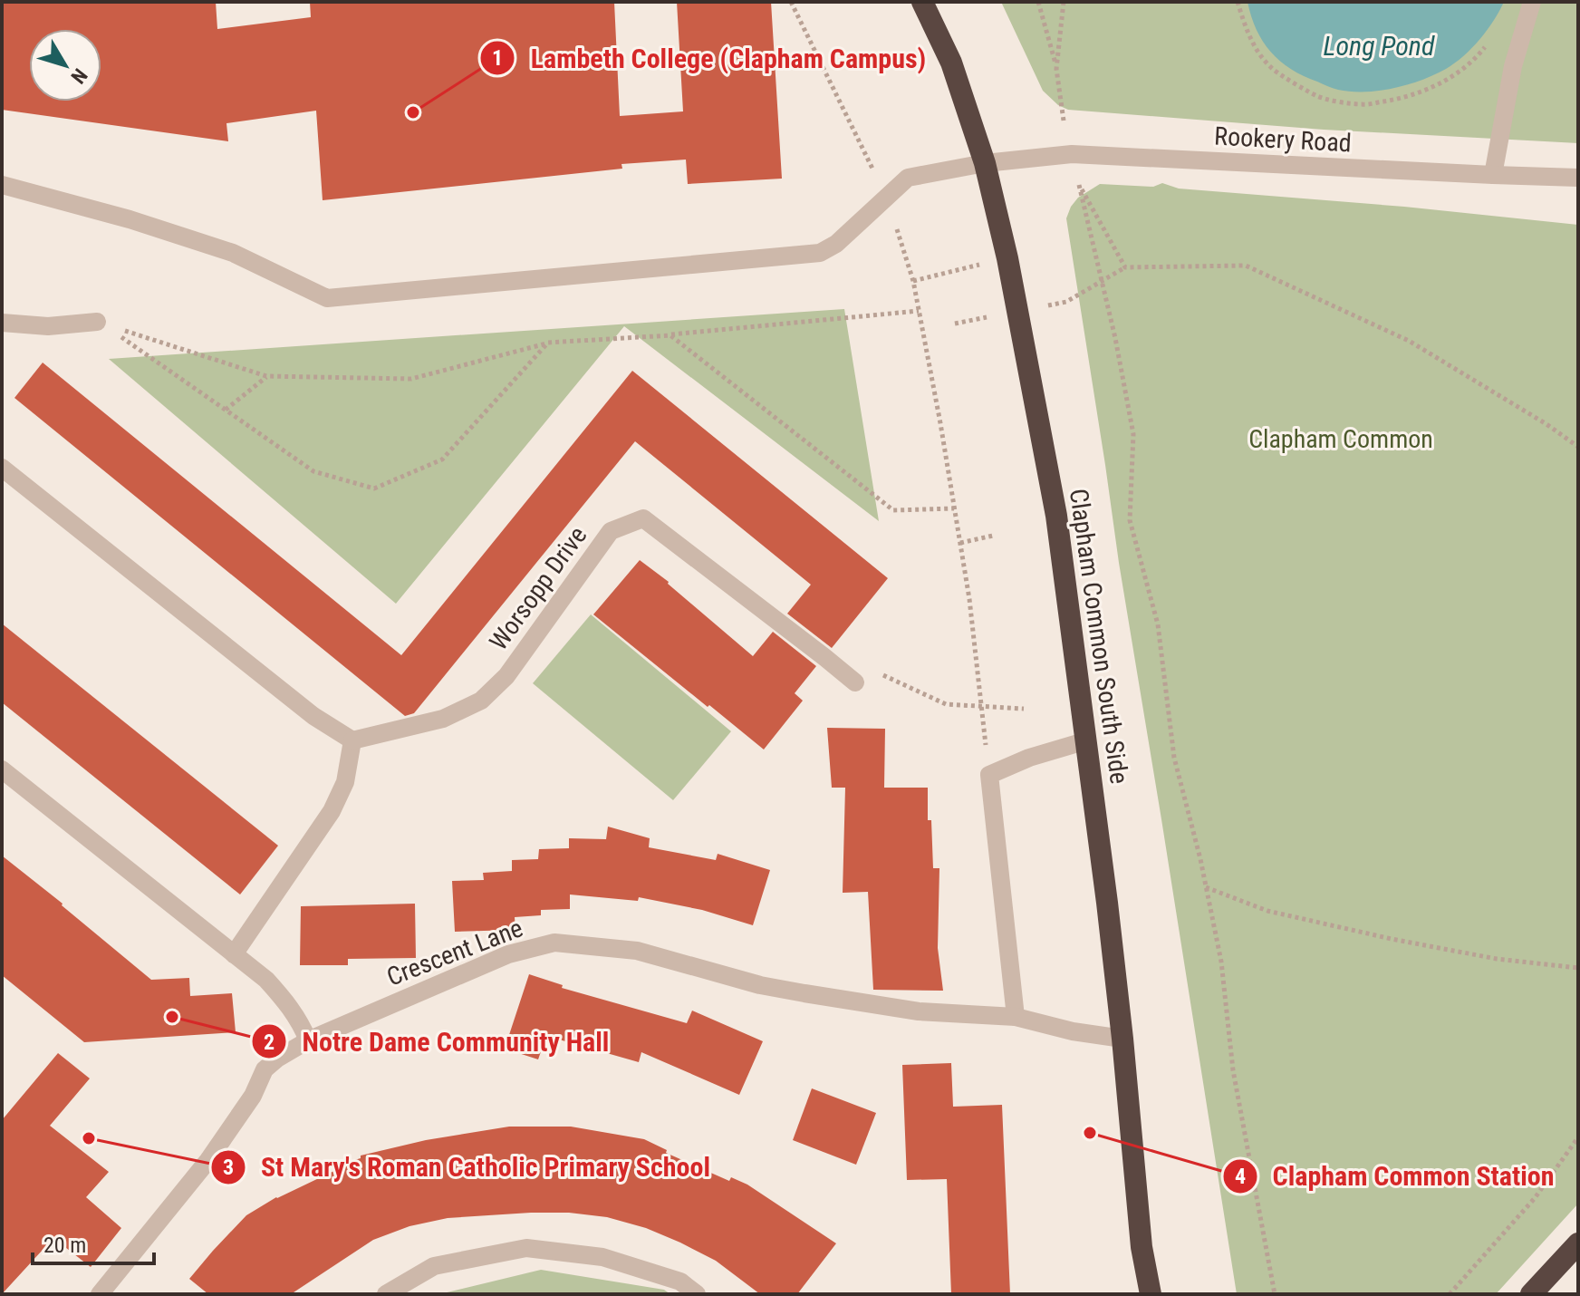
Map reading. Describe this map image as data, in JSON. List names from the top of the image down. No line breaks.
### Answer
{"streets":{"highway":["Clapham Common South Side"],"street":["Rookery Road","Worsopp Drive","Crescent Lane"]},"crossings":[["Rookery Road","Clapham Common South Side"],["Clapham Common South Side","Crescent Lane"]],"water":["Long Pond"],"parks":["Clapham Common"],"places":["Lambeth College (Clapham Campus)","Notre Dame Community Hall","Clapham Common Station","St Mary's Roman Catholic Primary School"],"scale_bar":"20 m","north":"bottom right"}
